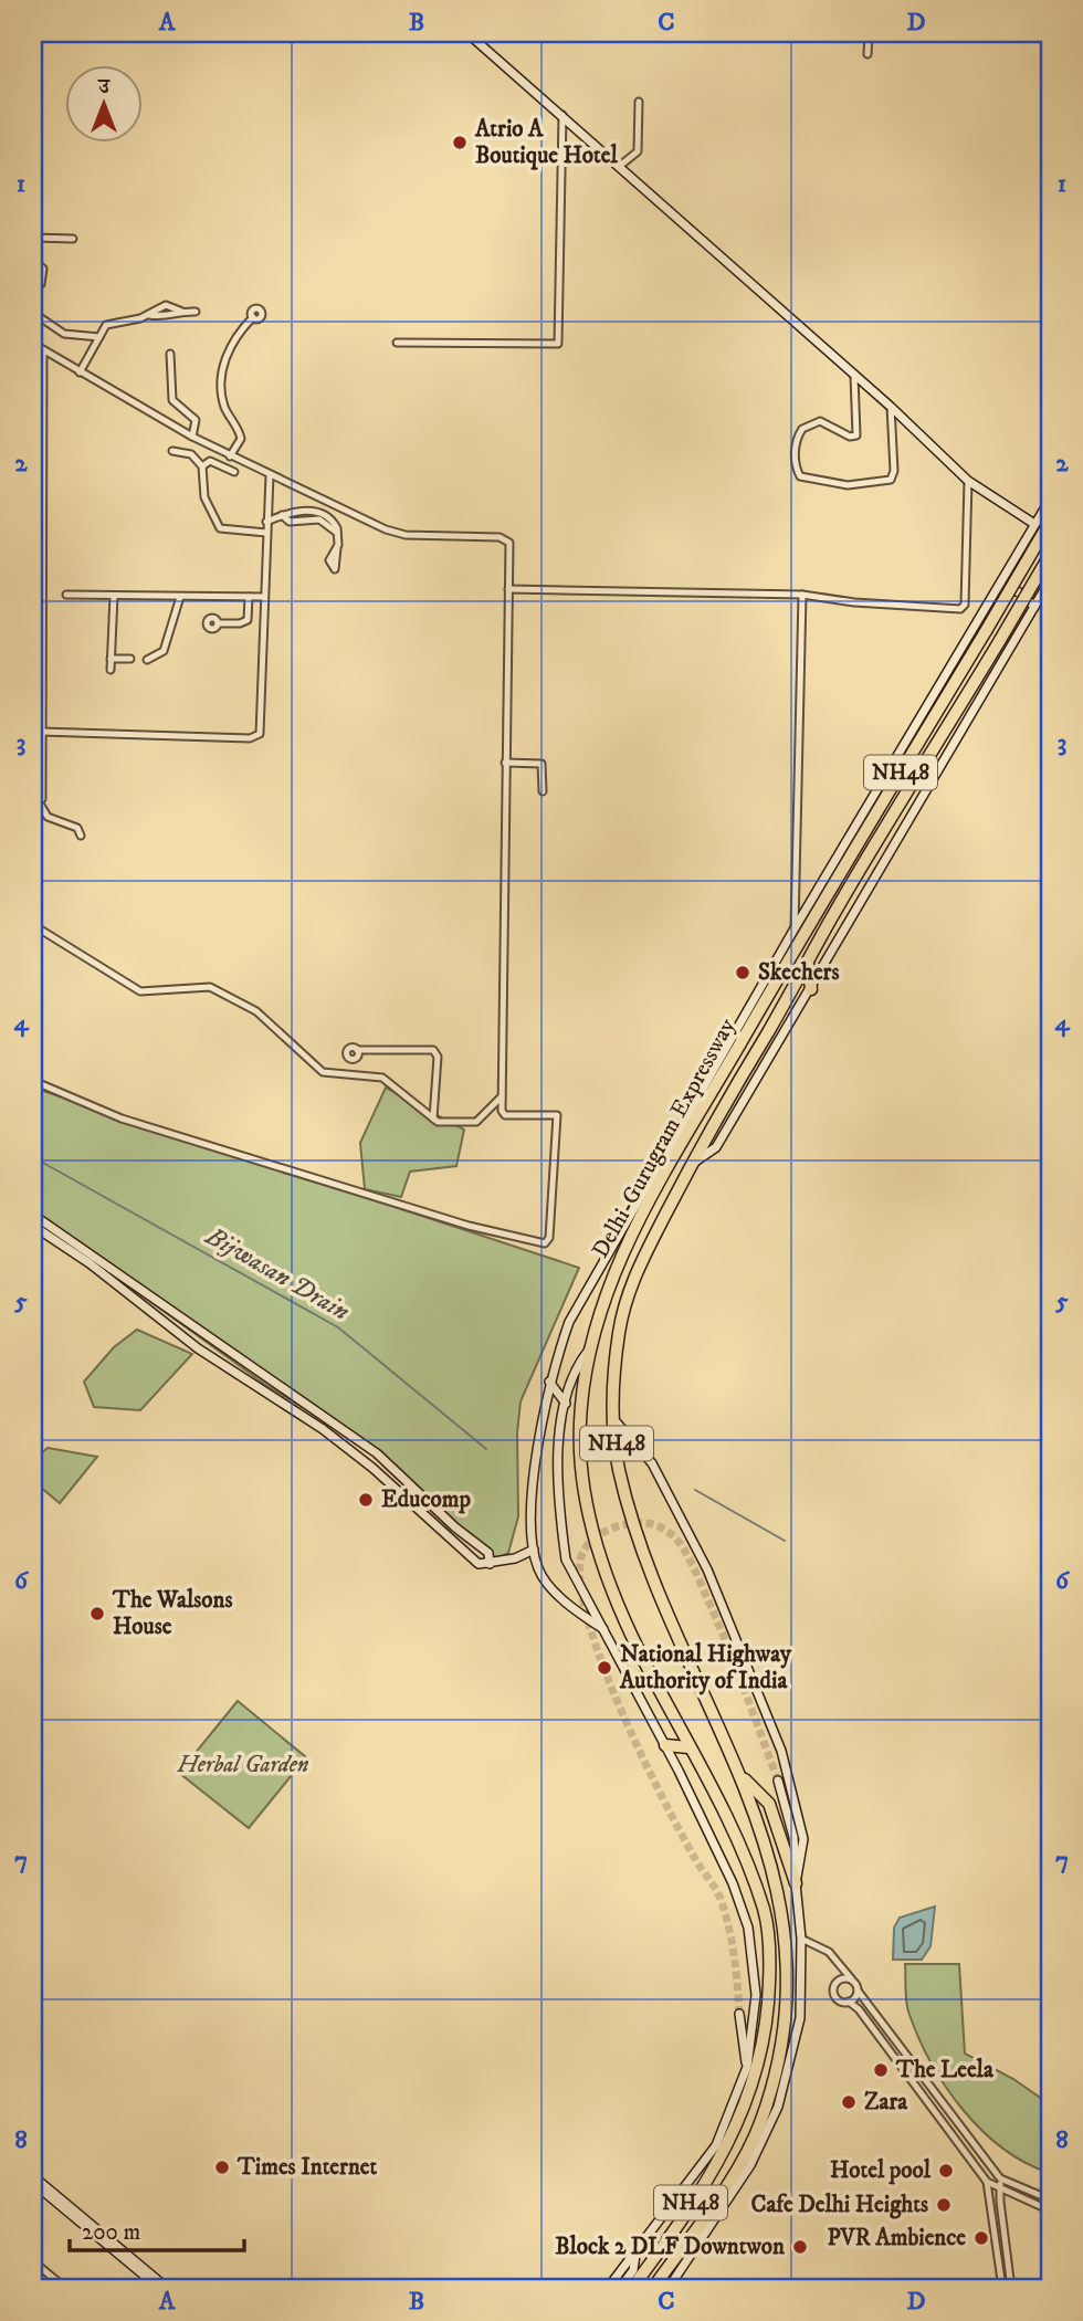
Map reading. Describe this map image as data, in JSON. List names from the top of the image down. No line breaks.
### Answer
{"streets":{"highway":["NH48","Delhi-Gurugram Expressway"]},"water":["Bijwasan Drain"],"parks":["Herbal Garden"],"places":["Atrio A Boutique Hotel","Skechers","Educomp","The Walsons House","National Highway Authority of India","The Leela","Zara","Times Internet","Hotel pool","Cafe Delhi Heights","PVR Ambience","Block 2 DLF Downtwon"],"scale_bar":"200 m","north":"top","grid":{"columns":["A","B","C","D"],"rows":["1","2","3","4","5","6","7","8"]}}
